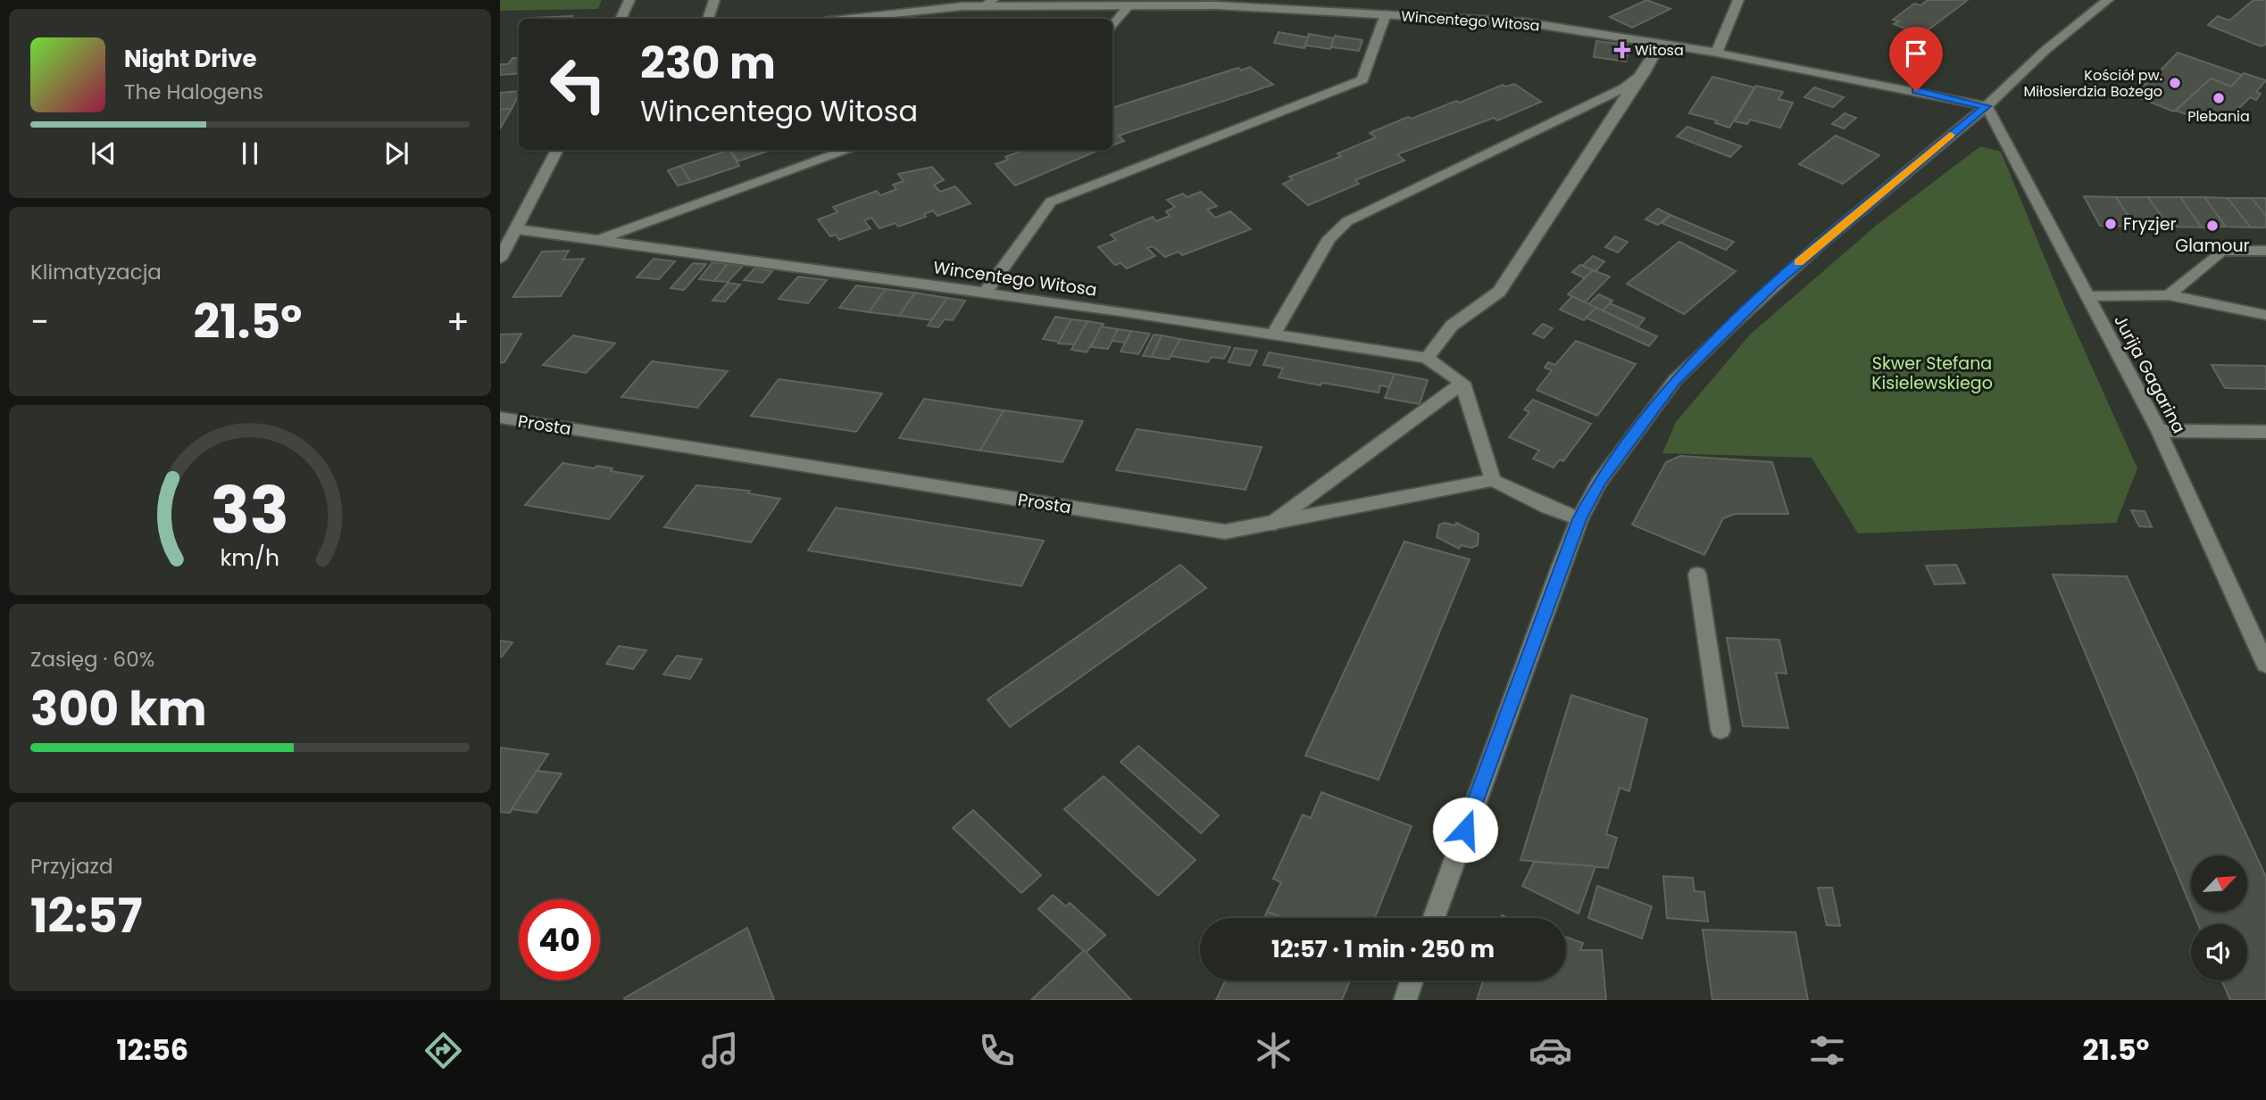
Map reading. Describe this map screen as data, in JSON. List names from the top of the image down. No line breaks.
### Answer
{"streets":{"street":["Wincentego Witosa","Jurija Gagarina","Prosta"]},"crossings":[["Wincentego Witosa","Jurija Gagarina"]],"parks":["Skwer Stefana Kisielewskiego"],"places":{"health":["Witosa"],"other":["Kościół pw. Miłosierdzia Bożego","Plebania","Fryzjer","Glamour"]},"north":"top right","page":{"turn":["230 m","Wincentego Witosa"],"song":["Night Drive","The Halogens"],"tile":["Klimatyzacja",["Zasięg · 60%","300 km"],["Przyjazd","12:57"]],"heat":["−","21.5°","+"],"limit":"40","trip":"12:57 · 1 min · 250 m","tabs":["12:56","21.5°"],"gauge":["33","km/h"]}}
